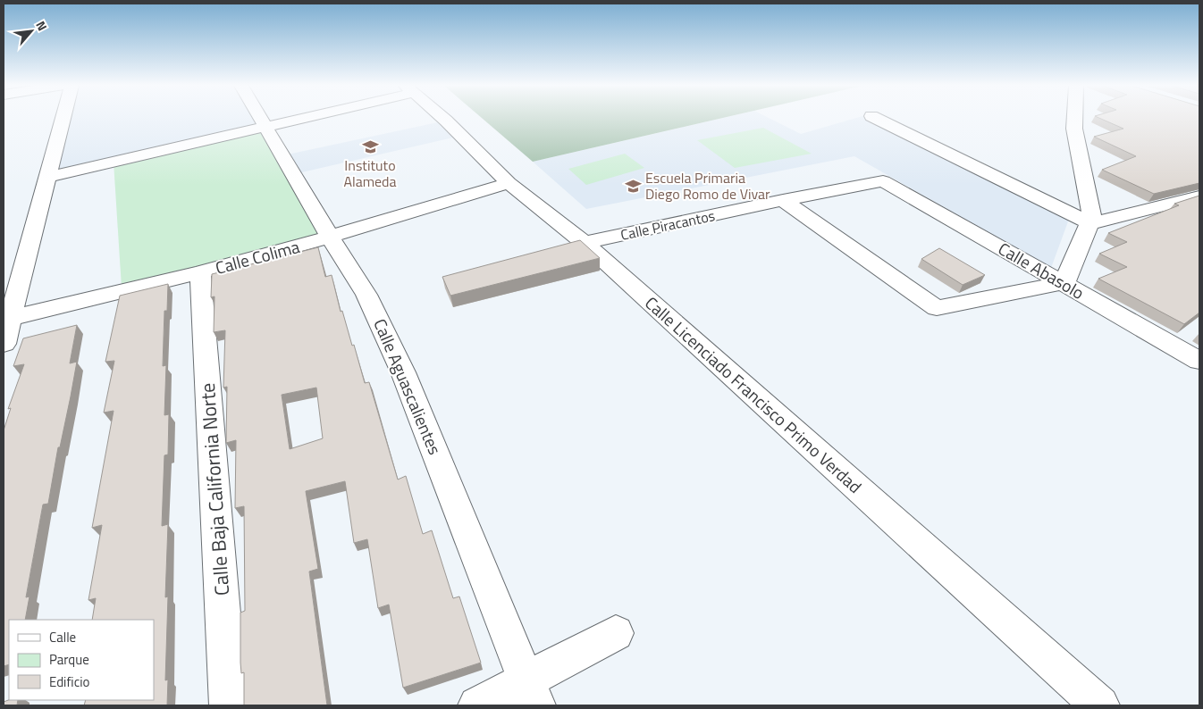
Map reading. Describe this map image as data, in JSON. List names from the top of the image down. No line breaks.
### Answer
{"streets":{"street":["Calle Piracantos","Calle Colima","Calle Abasolo","Calle Aguascalientes","Calle Licenciado Francisco Primo Verdad","Calle Baja California Norte"]},"crossings":[["Calle Piracantos","Calle Abasolo"],["Calle Piracantos","Calle Licenciado Francisco Primo Verdad"],["Calle Colima","Calle Aguascalientes"],["Calle Colima","Calle Licenciado Francisco Primo Verdad"],["Calle Colima","Calle Baja California Norte"]],"places":{"school or university":["Instituto Alameda","Escuela Primaria Diego Romo de Vivar"]},"legend":["Calle","Parque","Edificio"],"north":"top right"}
